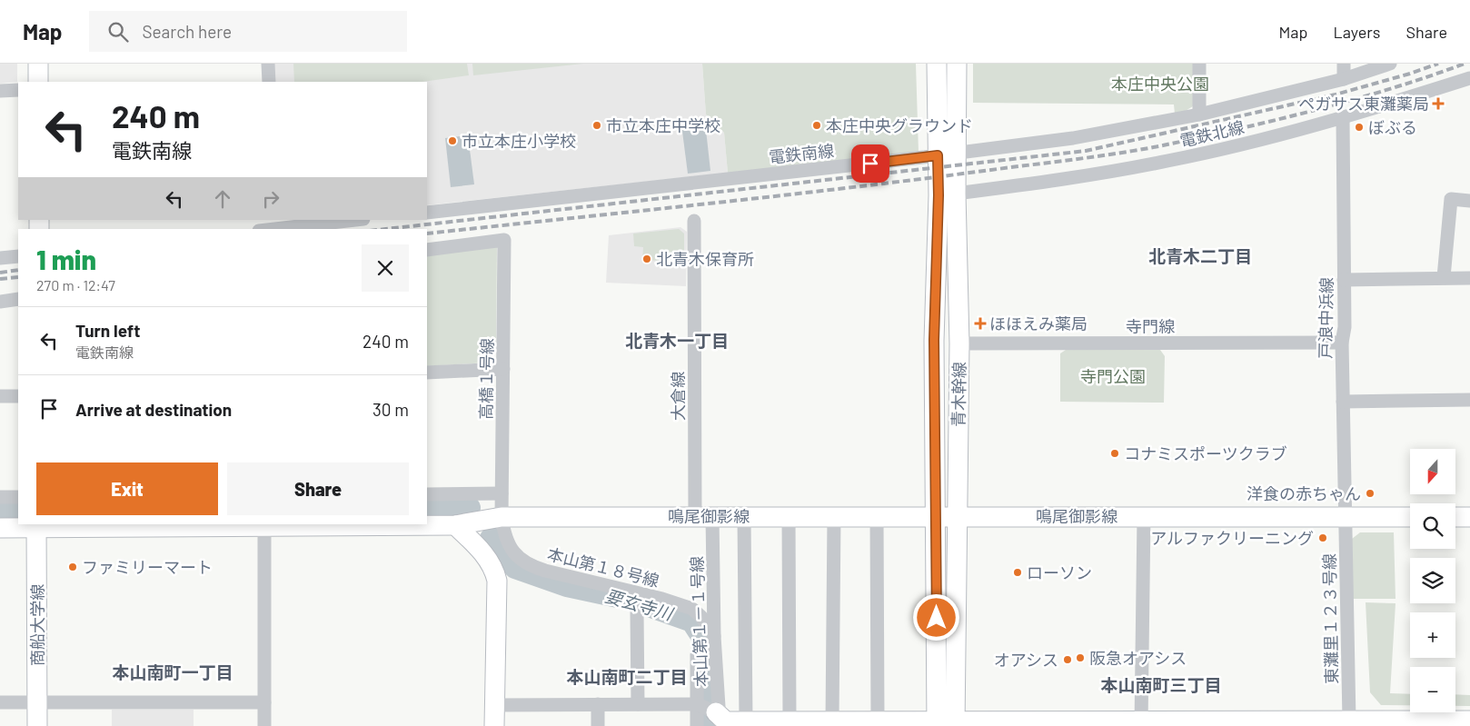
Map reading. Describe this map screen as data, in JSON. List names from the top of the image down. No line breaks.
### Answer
{"streets":{"street":["電鉄北線","電鉄南線","戸浪中浜線","寺門線","高橋１号線","青木幹線","大倉線","鳴尾御影線","本山第１８号線","東灘里１２３号線","本山第１－１号線","商船大学線"]},"crossings":[["電鉄北線","戸浪中浜線"],["電鉄北線","青木幹線"],["電鉄南線","青木幹線"],["戸浪中浜線","寺門線"],["戸浪中浜線","鳴尾御影線"],["戸浪中浜線","東灘里１２３号線"],["寺門線","青木幹線"],["高橋１号線","鳴尾御影線"],["高橋１号線","本山第１８号線"],["青木幹線","鳴尾御影線"],["大倉線","鳴尾御影線"],["大倉線","本山第１－１号線"],["鳴尾御影線","本山第１８号線"],["鳴尾御影線","東灘里１２３号線"],["鳴尾御影線","本山第１－１号線"],["鳴尾御影線","商船大学線"],["本山第１８号線","本山第１－１号線"]],"districts":["北青木二丁目","北青木一丁目","本山南町一丁目","本山南町二丁目","本山南町三丁目"],"water":["要玄寺川"],"parks":["本庄中央公園","寺門公園"],"places":{"health":["ペガサス東灘薬局","ほほえみ薬局"],"other":["市立本庄中学校","本庄中央グラウンド","ぼぶる","市立本庄小学校","北青木保育所","コナミスポーツクラブ","洋食の赤ちゃん","アルファクリーニング","ファミリーマート","ローソン","阪急オアシス","オアシス"]},"north":"bottom","page":{"header":"Map","search":"Search here","nav":["Map","Layers","Share"],"turn":["240 m","電鉄南線"],"heading":["1 min","270 m · 12:47"],"list":[{"name":"Turn left","note":"電鉄南線","value":"240 m"},{"name":"Arrive at destination","value":"30 m"}],"map_buttons":["+","−"],"buttons":["Exit","Share"]}}
